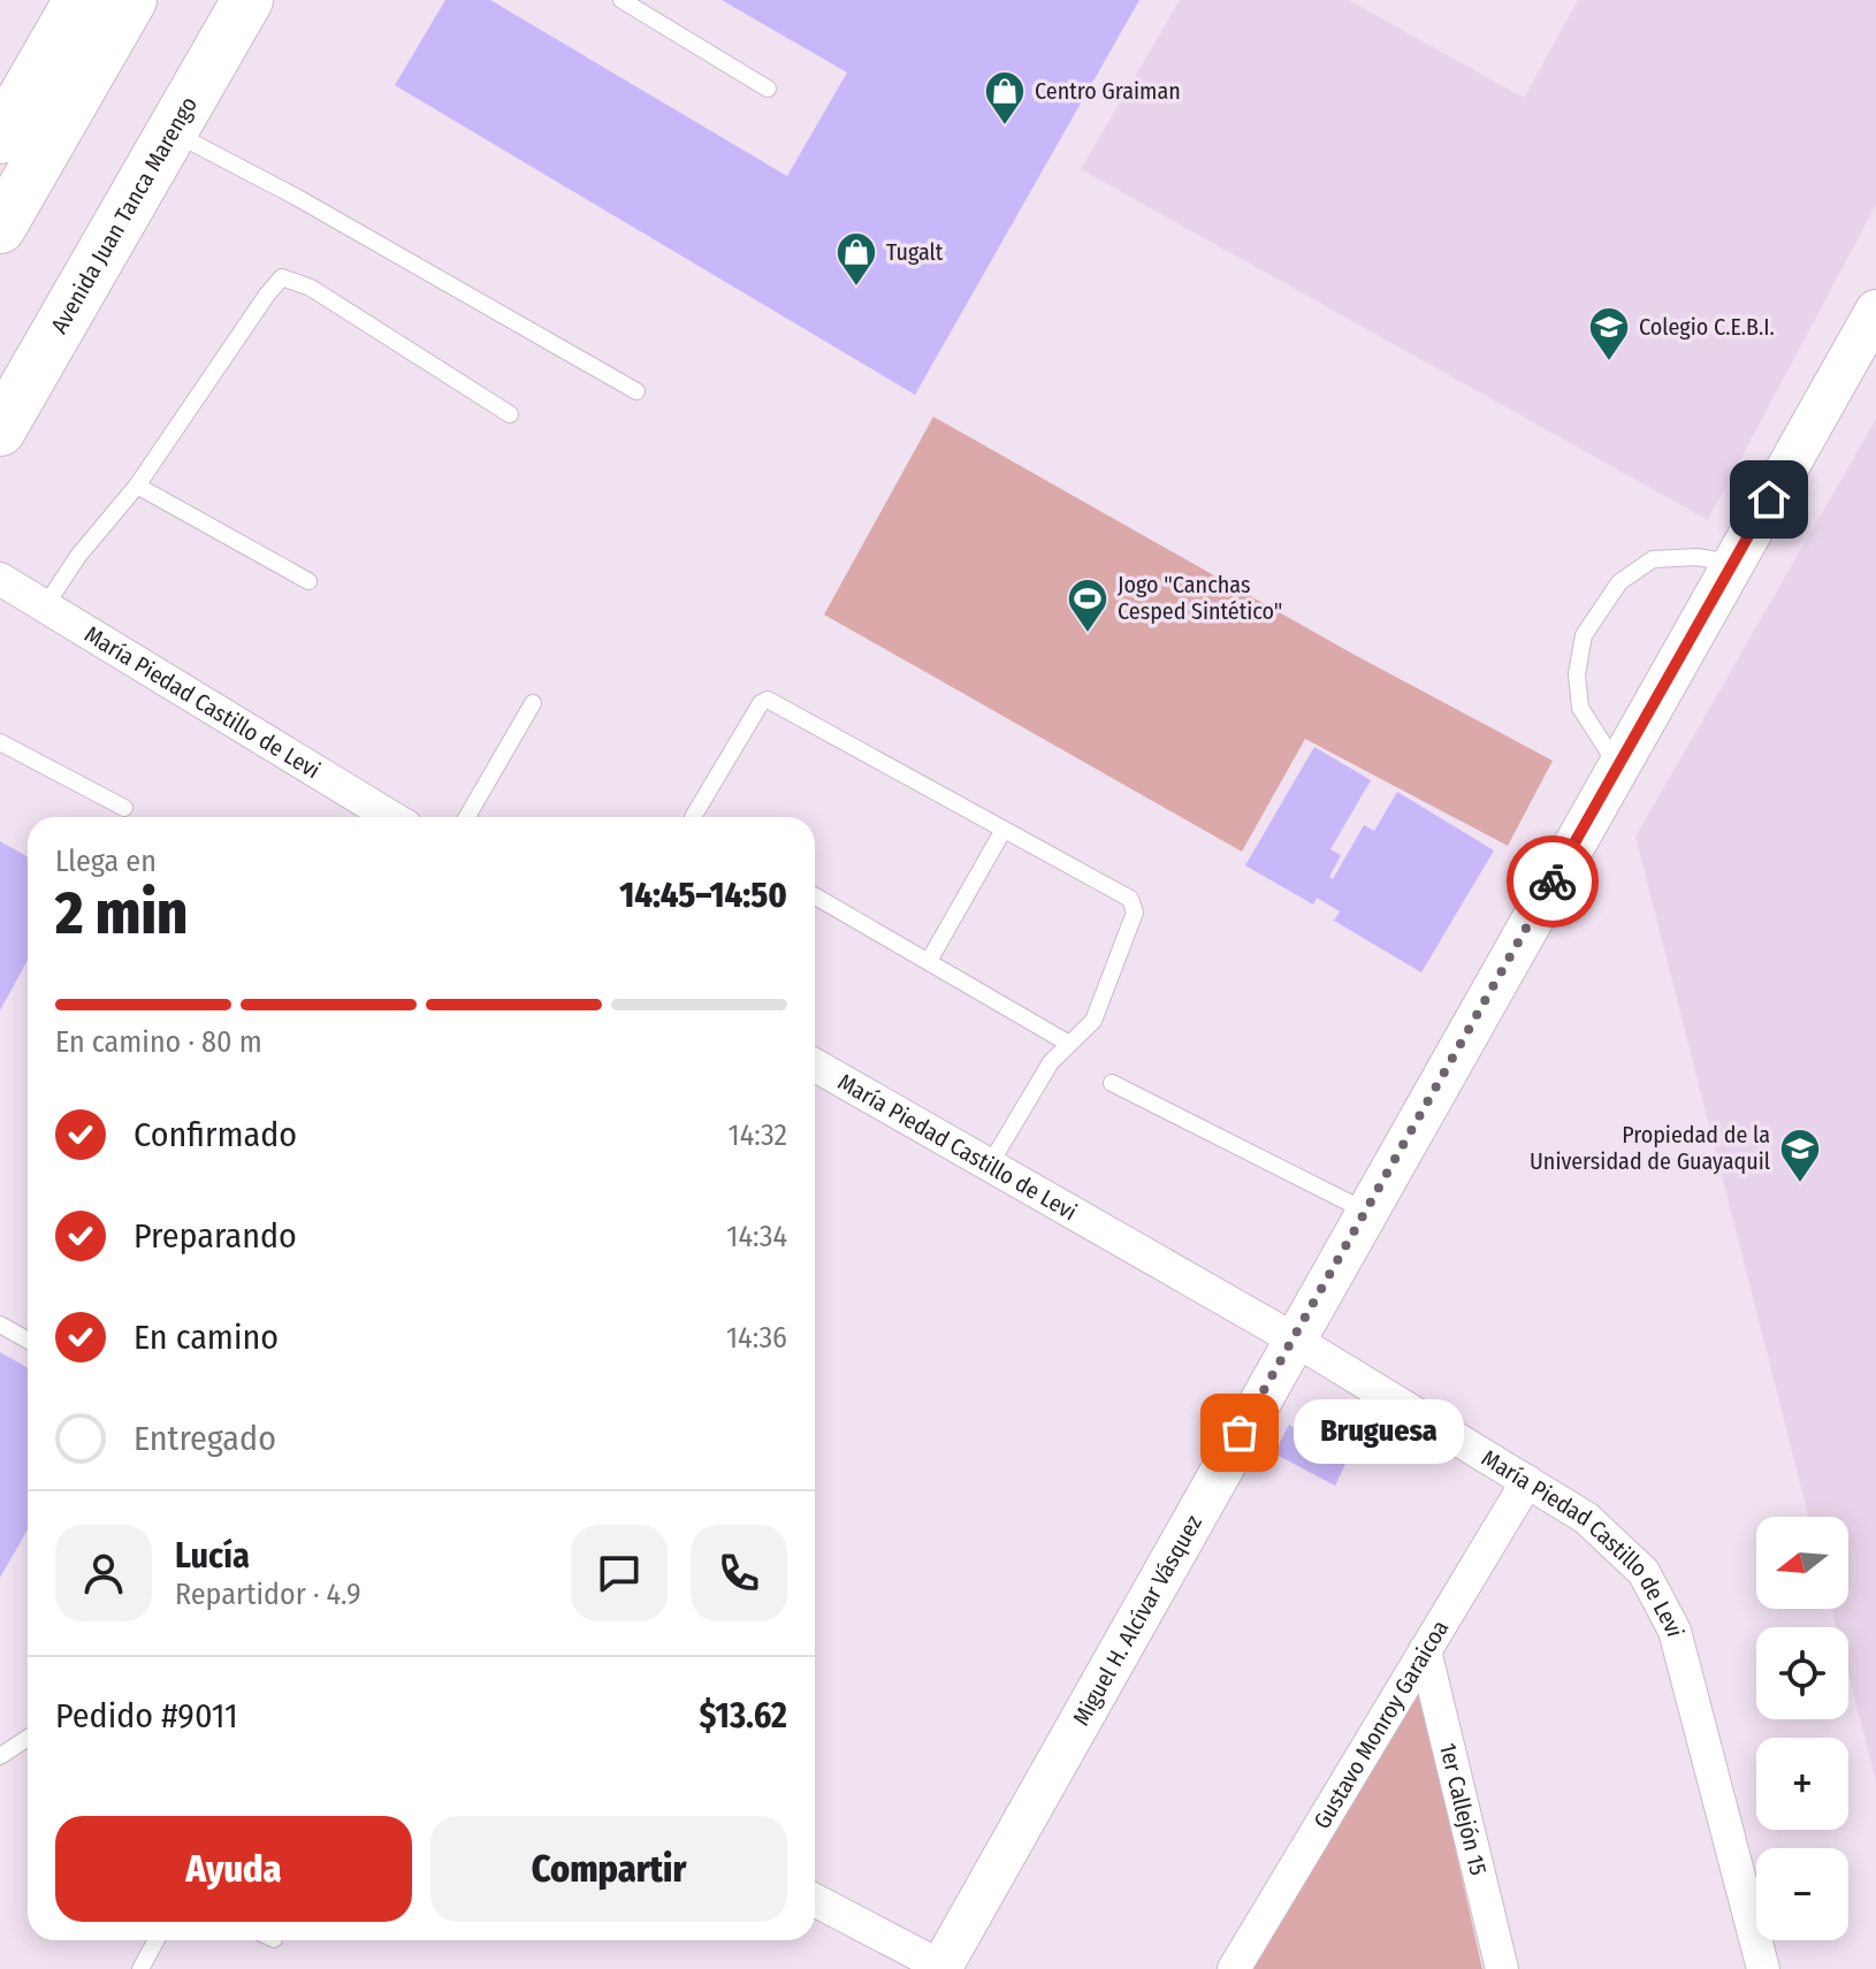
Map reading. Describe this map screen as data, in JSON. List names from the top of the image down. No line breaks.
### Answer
{"streets":{"main road":["Avenida Juan Tanca Marengo"],"street":["María Piedad Castillo de Levi","Miguel H. Alcívar Vásquez","Gustavo Monroy Garaicoa","1er Callejón 15"]},"crossings":[["María Piedad Castillo de Levi","Miguel H. Alcívar Vásquez"],["María Piedad Castillo de Levi","Gustavo Monroy Garaicoa"],["Gustavo Monroy Garaicoa","1er Callejón 15"]],"places":{"shop":["Centro Graiman","Tugalt"],"school or university":["Colegio C.E.B.I.","Propiedad de la Universidad de Guayaquil"],"sports":["Jogo \"Canchas Cesped Sintético\""],"other":["Bruguesa"]},"north":"left","page":{"heading":["2 min","Llega en","14:45–14:50"],"panel":["Lucía","Repartidor · 4.9","Pedido #9011","$13.62"],"bar":"En camino · 80 m","list":[["Confirmado","14:32"],["Preparando","14:34"],["En camino","14:36"],"Entregado"],"bubble":"Bruguesa","map_buttons":["+","−"],"buttons":["Ayuda","Compartir"]}}
